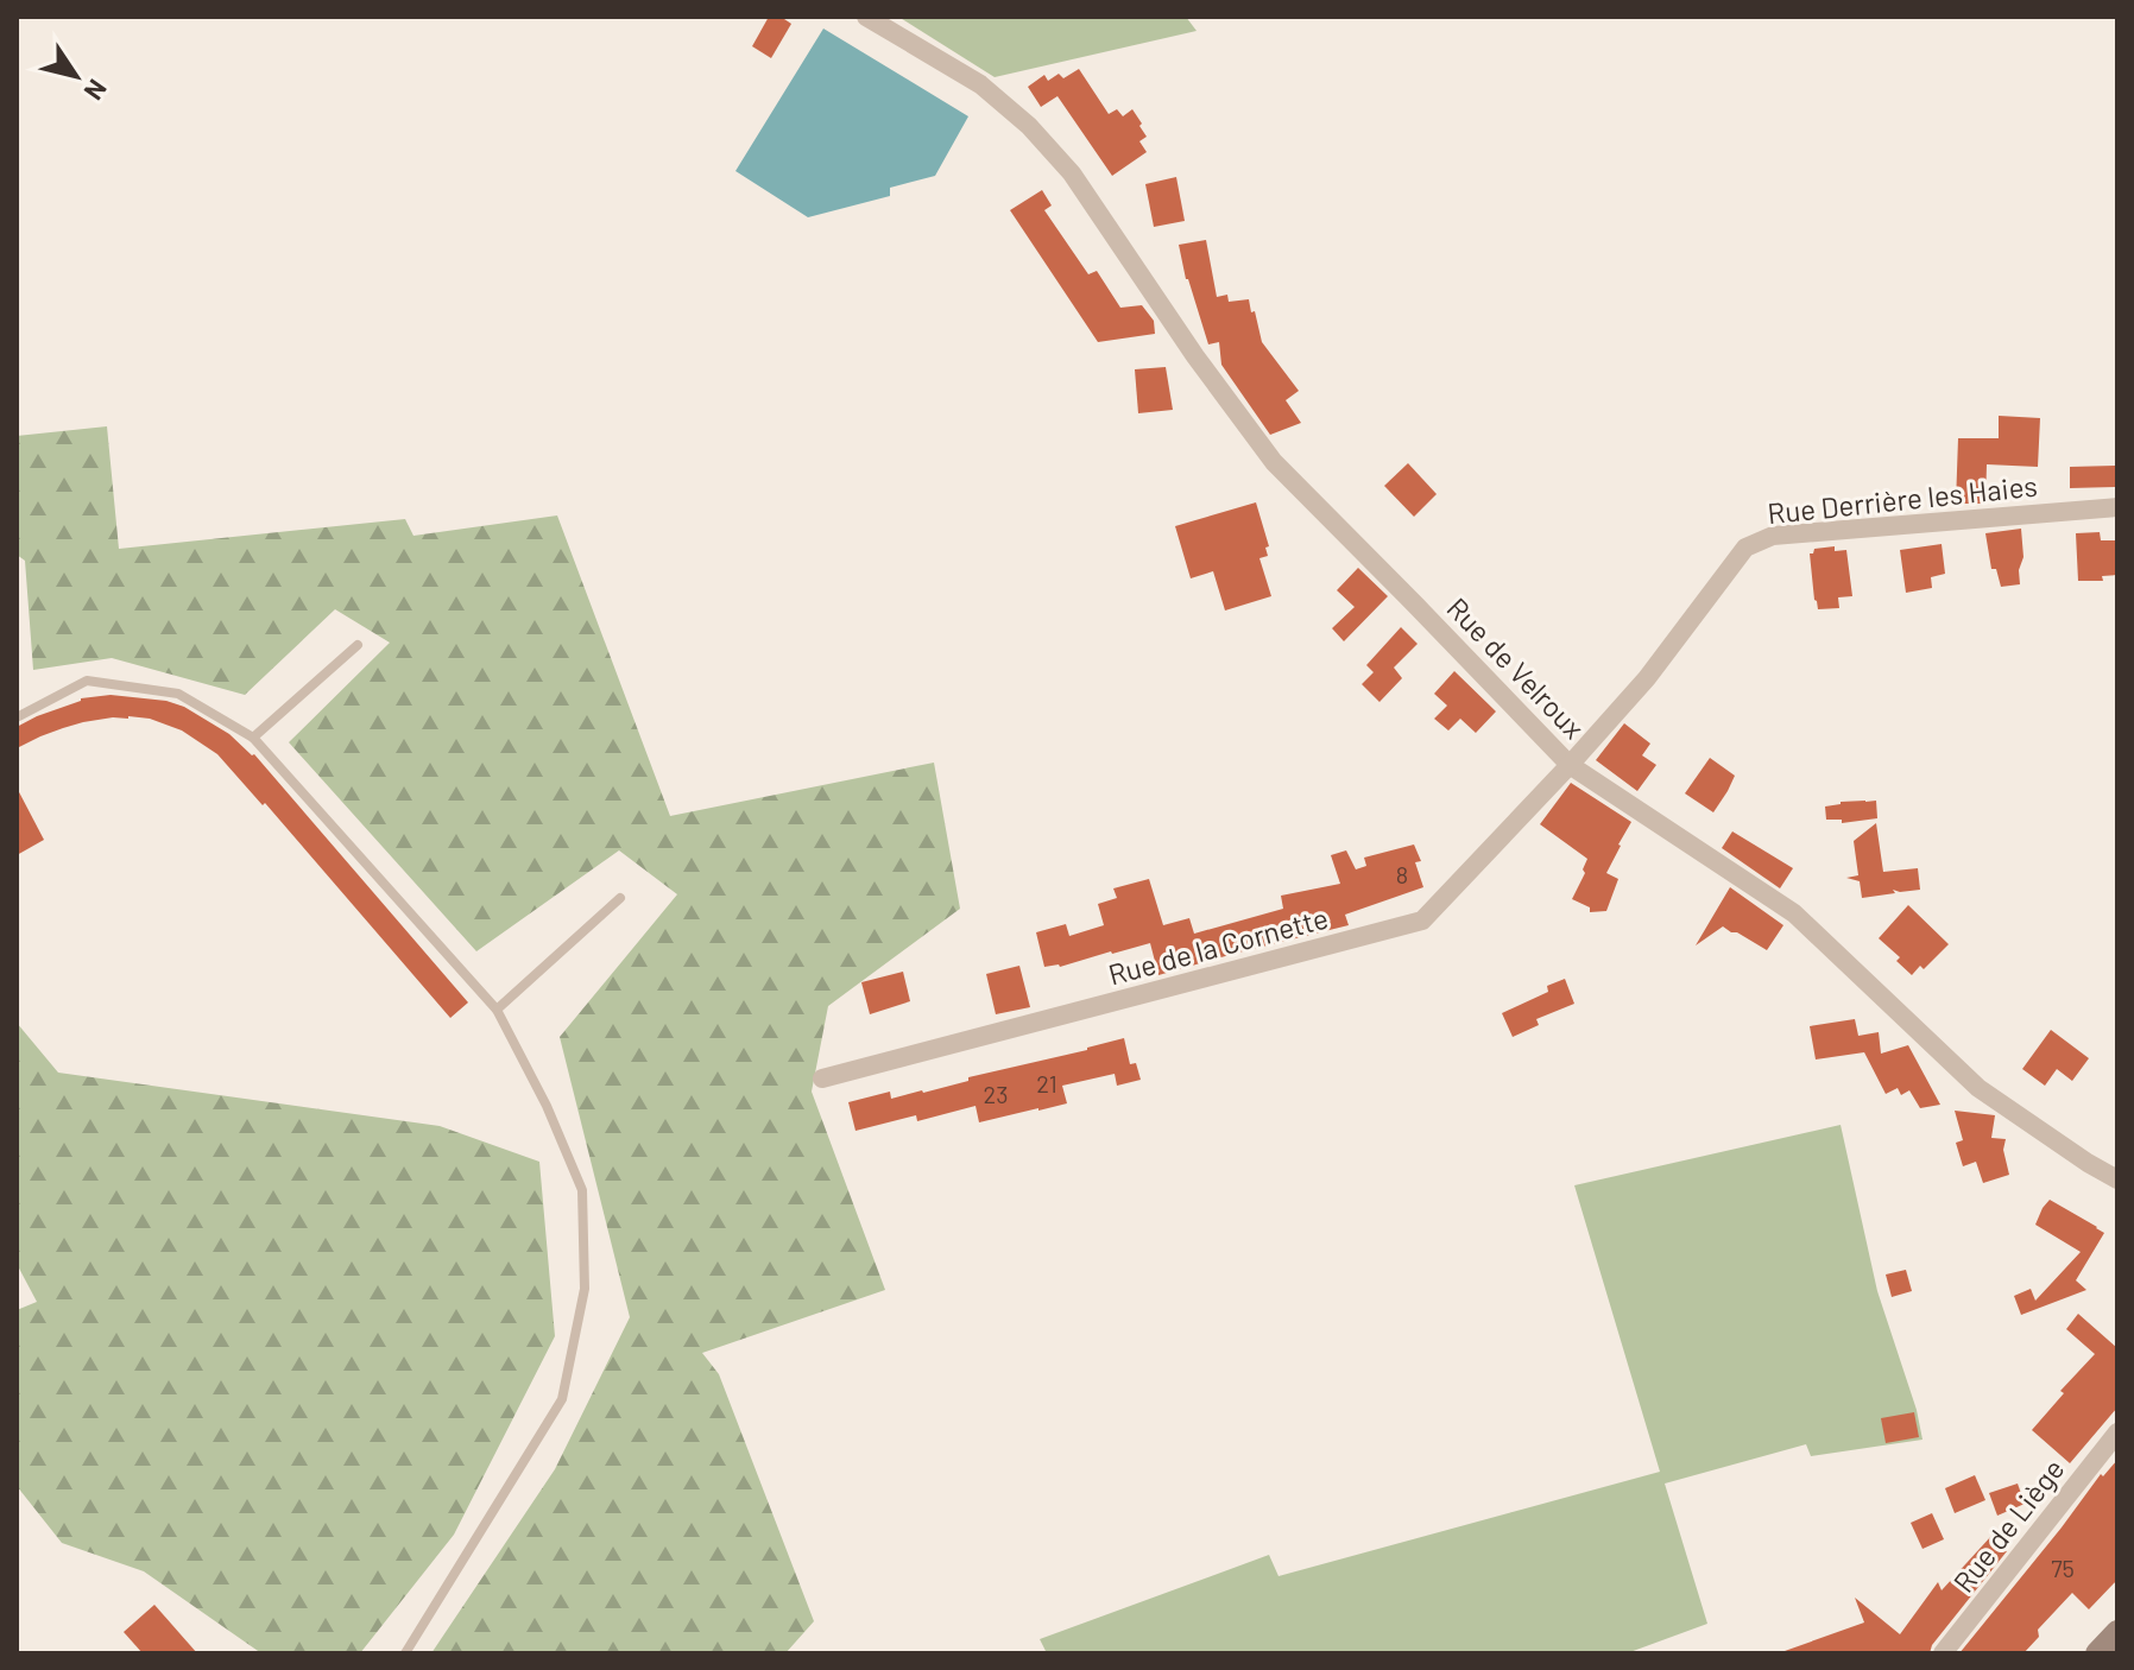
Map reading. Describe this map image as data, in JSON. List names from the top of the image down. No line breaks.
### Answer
{"streets":{"street":["Rue Derrière les Haies","Rue de Velroux","Rue de la Cornette","Rue de Liège"]},"crossings":[["Rue Derrière les Haies","Rue de Velroux"],["Rue Derrière les Haies","Rue de la Cornette"],["Rue de Velroux","Rue de la Cornette"]],"house_numbers":["8","21","23","75"],"north":"bottom right"}
